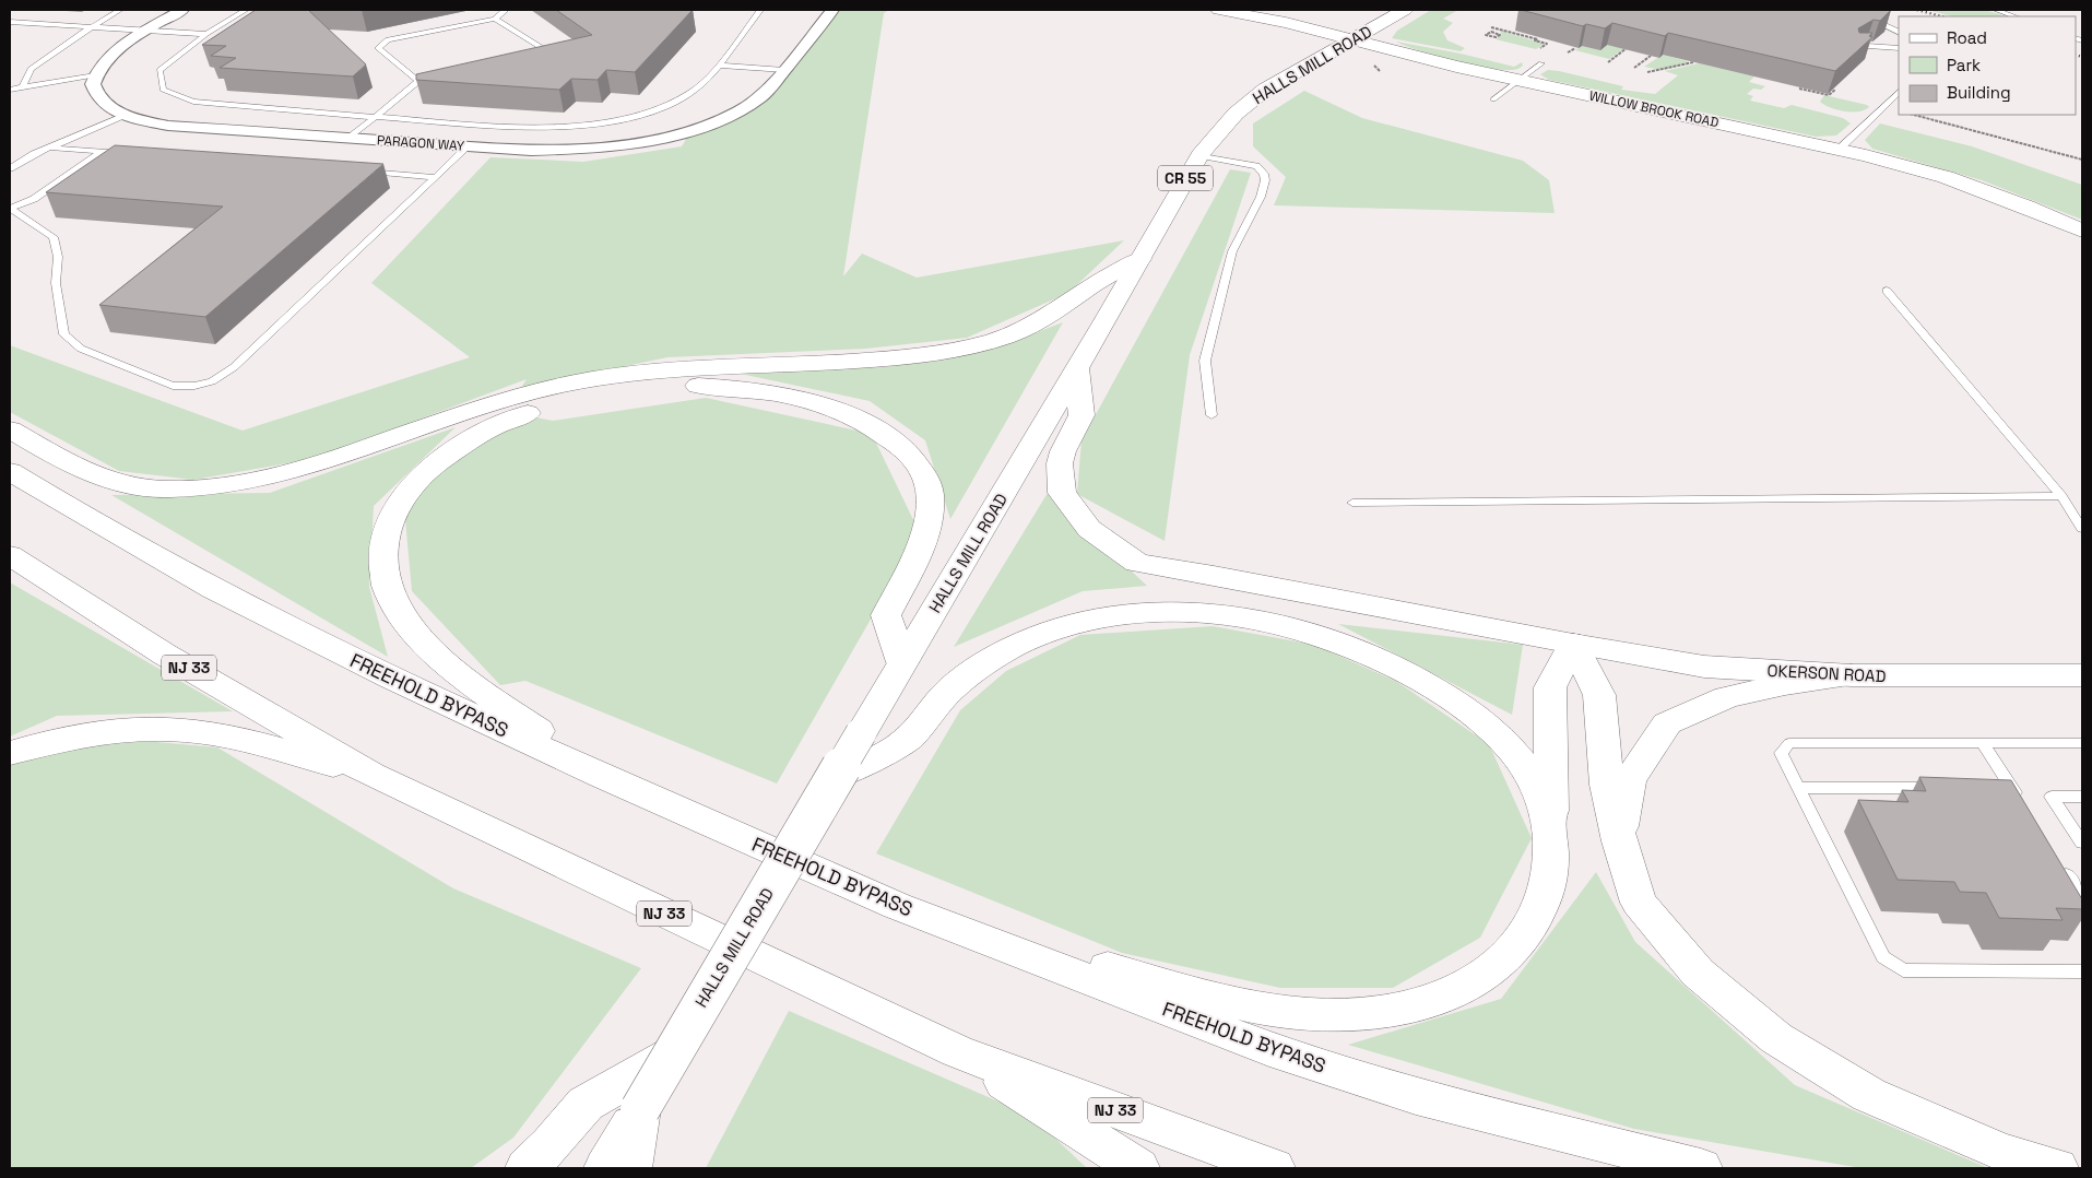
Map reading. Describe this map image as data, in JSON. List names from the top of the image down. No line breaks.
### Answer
{"streets":{"main road":["HALLS MILL ROAD","WILLOW BROOK ROAD","CR 55","NJ 33","OKERSON ROAD","FREEHOLD BYPASS"],"street":["PARAGON WAY"]},"crossings":[["HALLS MILL ROAD","WILLOW BROOK ROAD"],["HALLS MILL ROAD","OKERSON ROAD"]],"legend":["Road","Park","Building"]}
